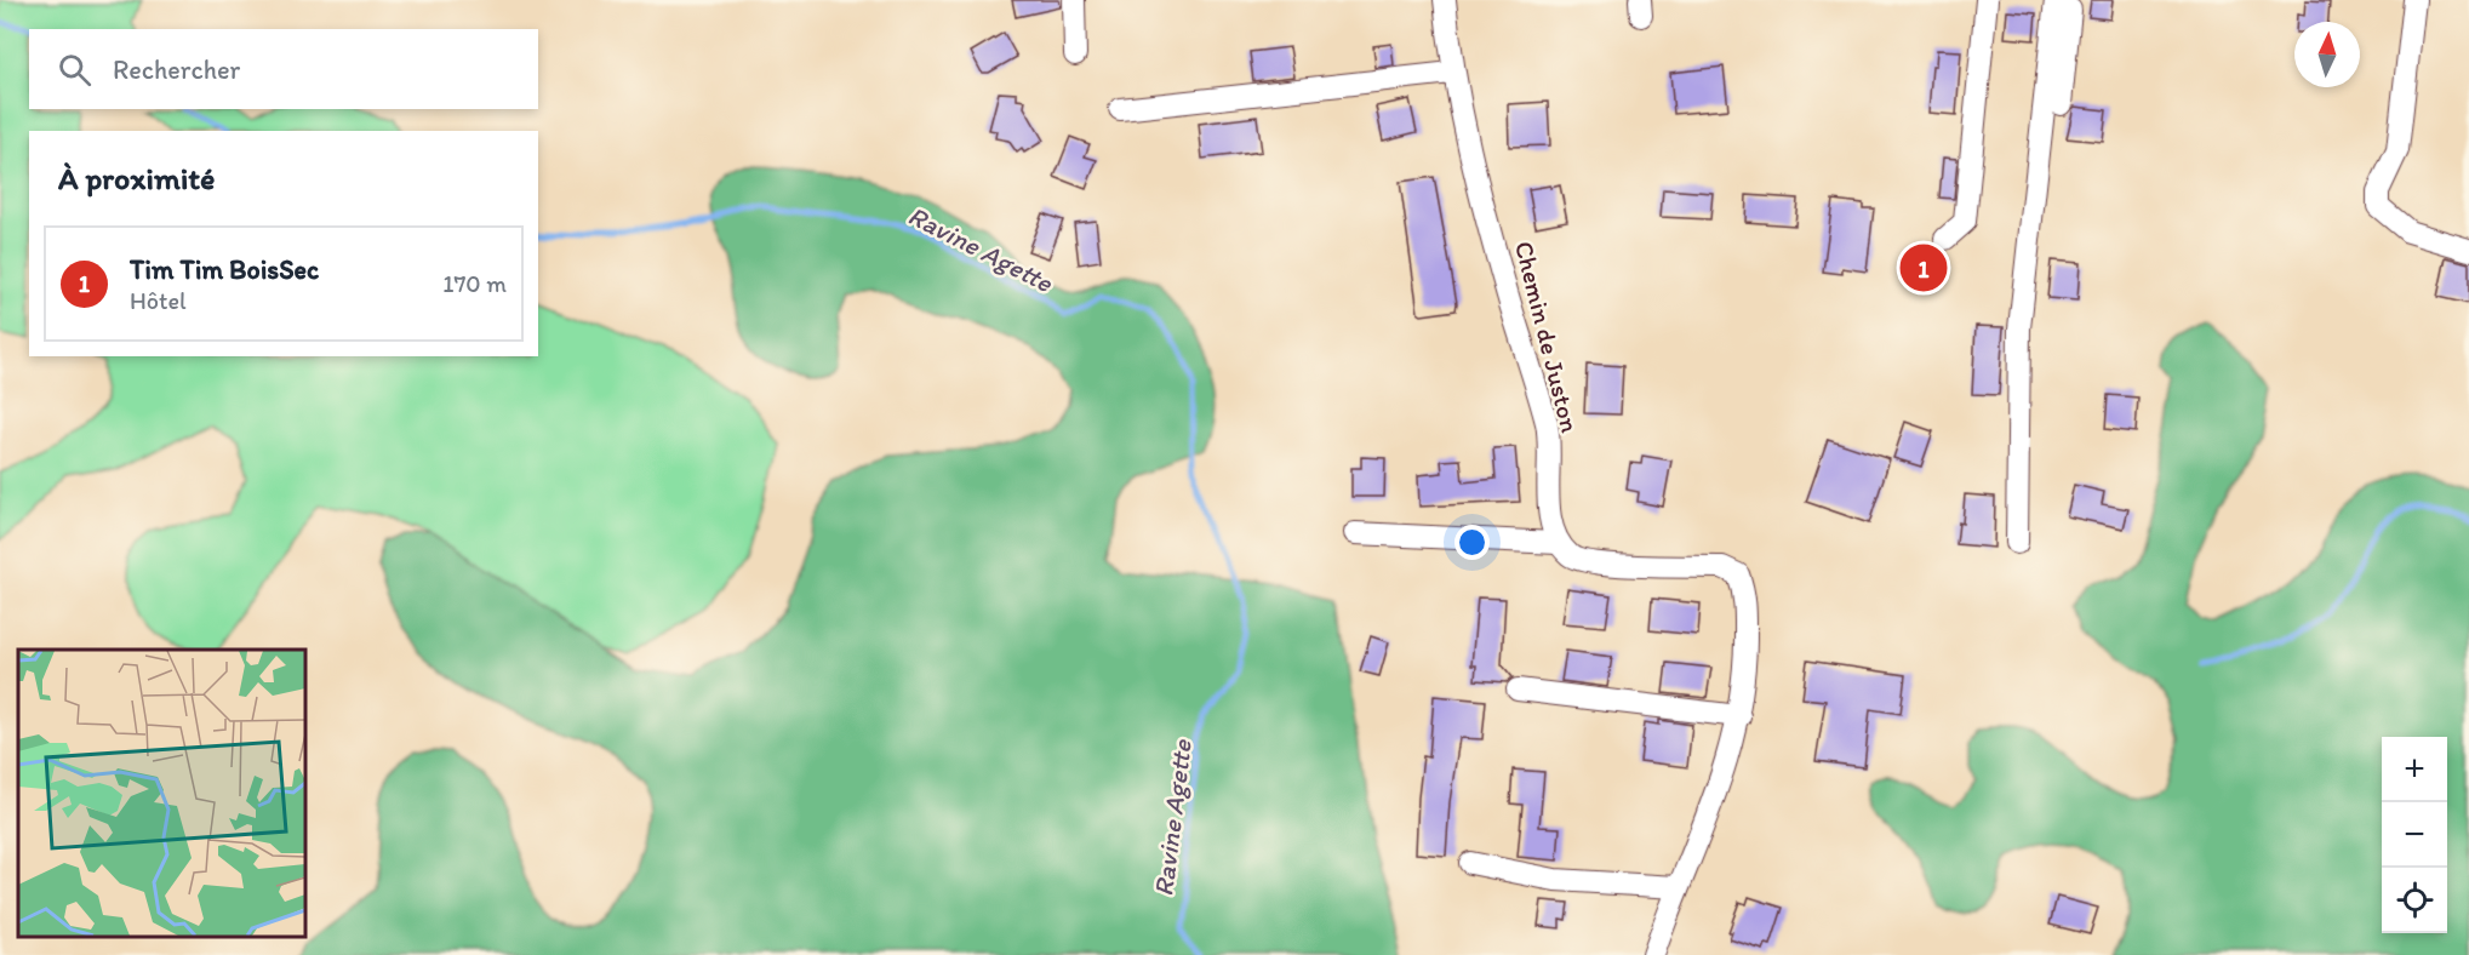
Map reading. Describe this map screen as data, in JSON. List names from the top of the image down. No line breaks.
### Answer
{"streets":{"street":["Chemin de Juston"]},"water":["Ravine Agette"],"north":"top","page":{"search":"Rechercher","heading":"À proximité","list":[{"mark":"1","name":"Tim Tim BoisSec","note":"Hôtel","value":"170 m"}],"pins":"1","map_buttons":["+","−"]}}
